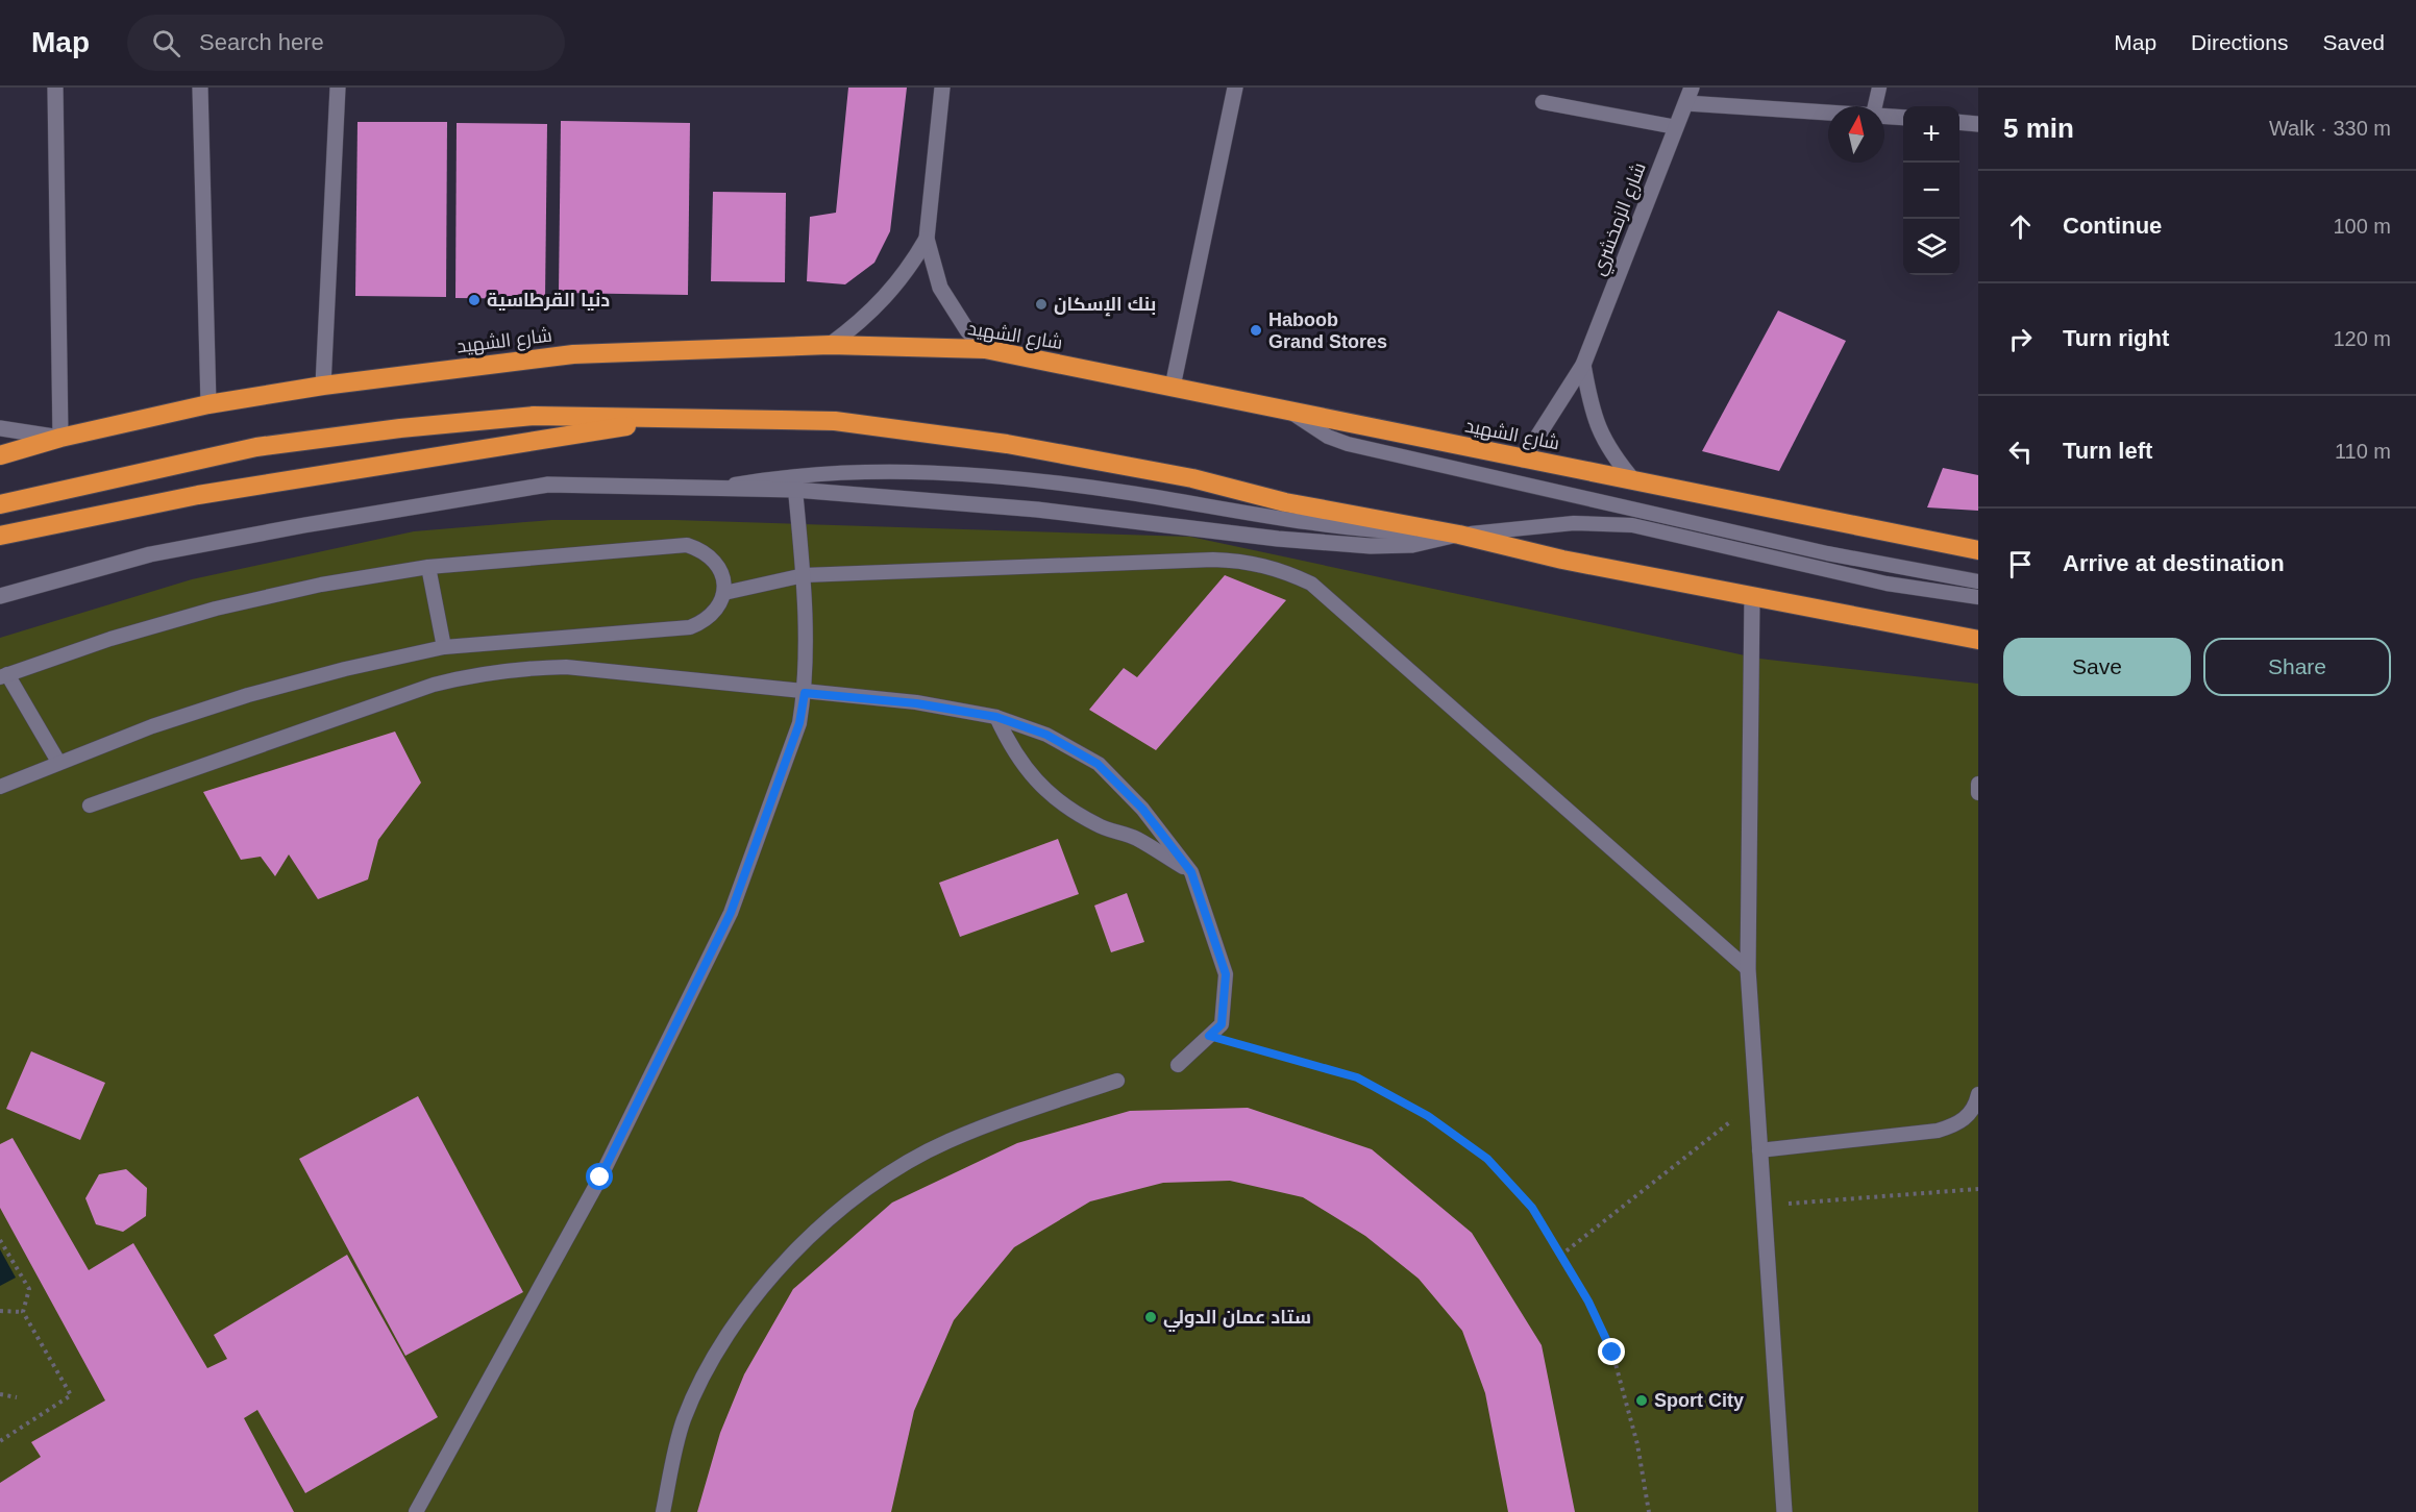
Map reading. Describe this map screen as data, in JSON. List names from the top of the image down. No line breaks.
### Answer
{"streets":{"highway":["شارع الشهيد"],"street":["شارع الزمخشري"]},"crossings":[["شارع الزمخشري","شارع الشهيد"]],"places":["دنيا القرطاسية","بنك الإسكان","Haboob Grand Stores","ستاد عمان الدولي","Sport City"],"north":"top","page":{"header":"Map","search":"Search here","nav":["Map","Directions","Saved"],"heading":["5 min","Walk · 330 m"],"map_buttons":["+","−"],"list":[["Continue","100 m"],["Turn right","120 m"],["Turn left","110 m"],"Arrive at destination"],"buttons":["Save","Share"]}}
